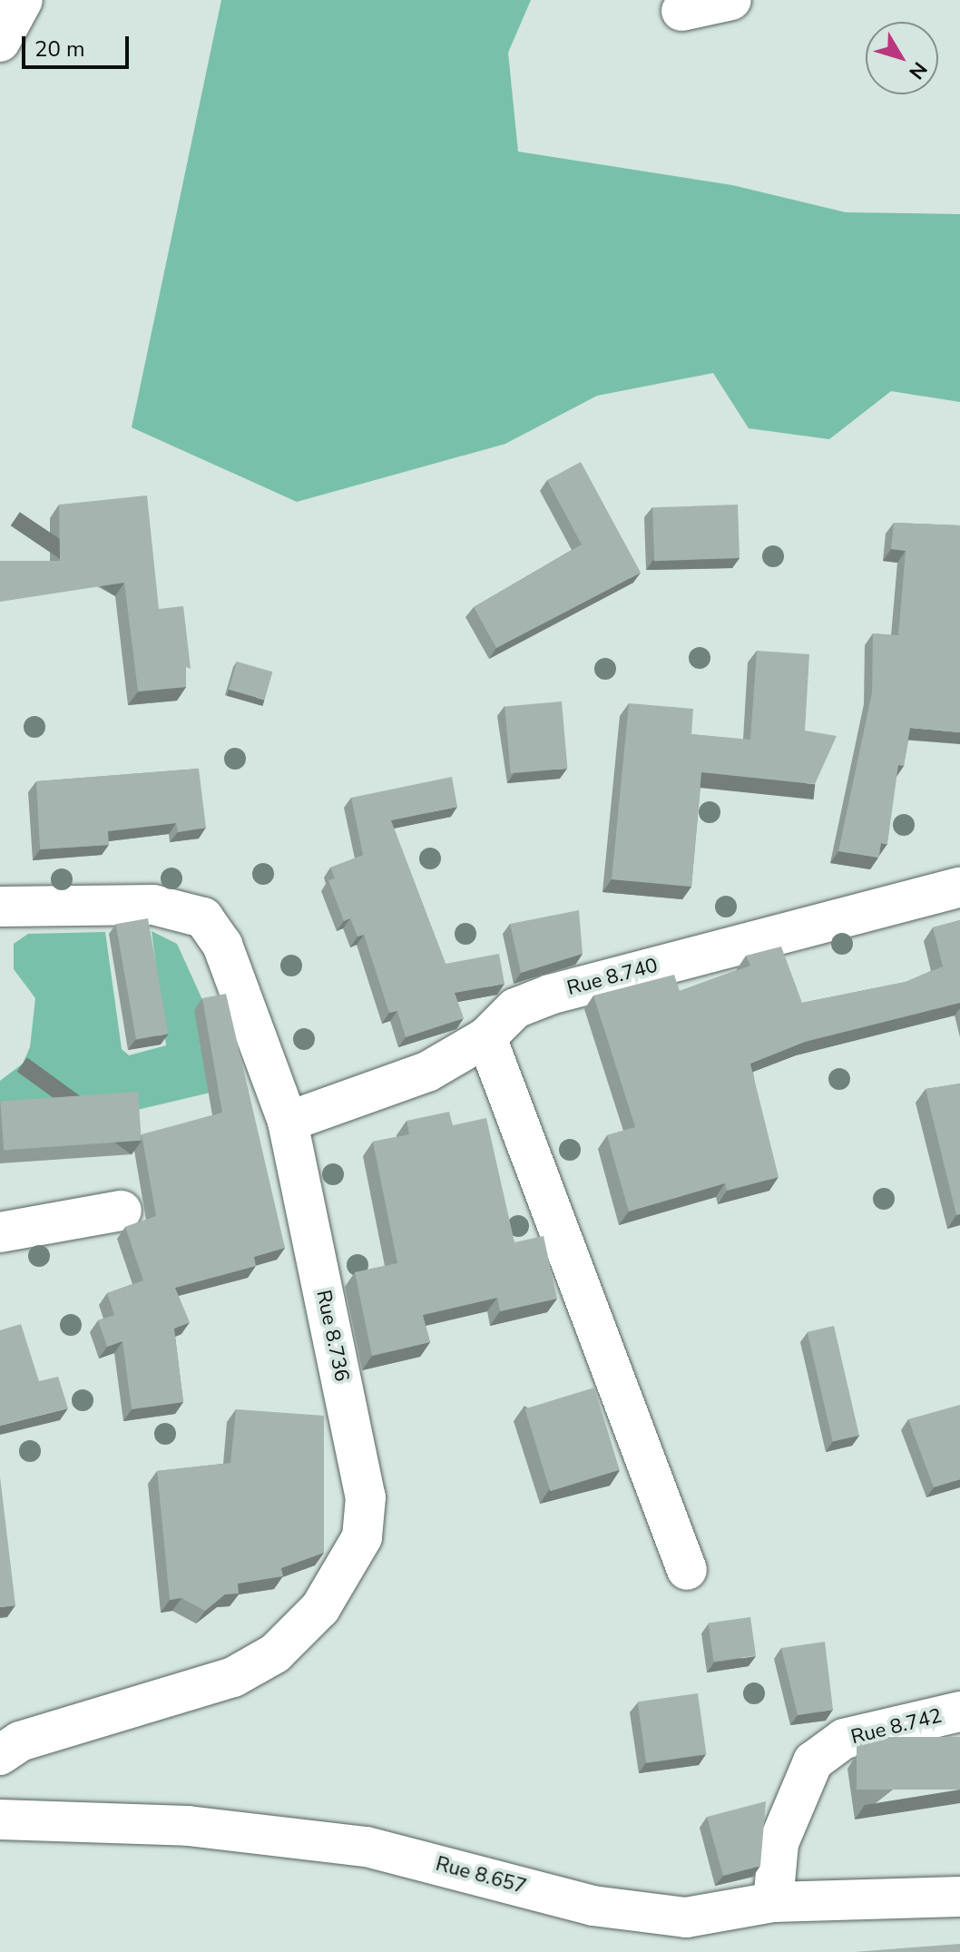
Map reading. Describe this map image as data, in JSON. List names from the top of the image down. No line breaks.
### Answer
{"streets":{"main road":["Rue 8.740","Rue 8.736","Rue 8.742","Rue 8.657"]},"crossings":[["Rue 8.740","Rue 8.736"],["Rue 8.742","Rue 8.657"]],"scale_bar":"20 m","north":"bottom right"}
